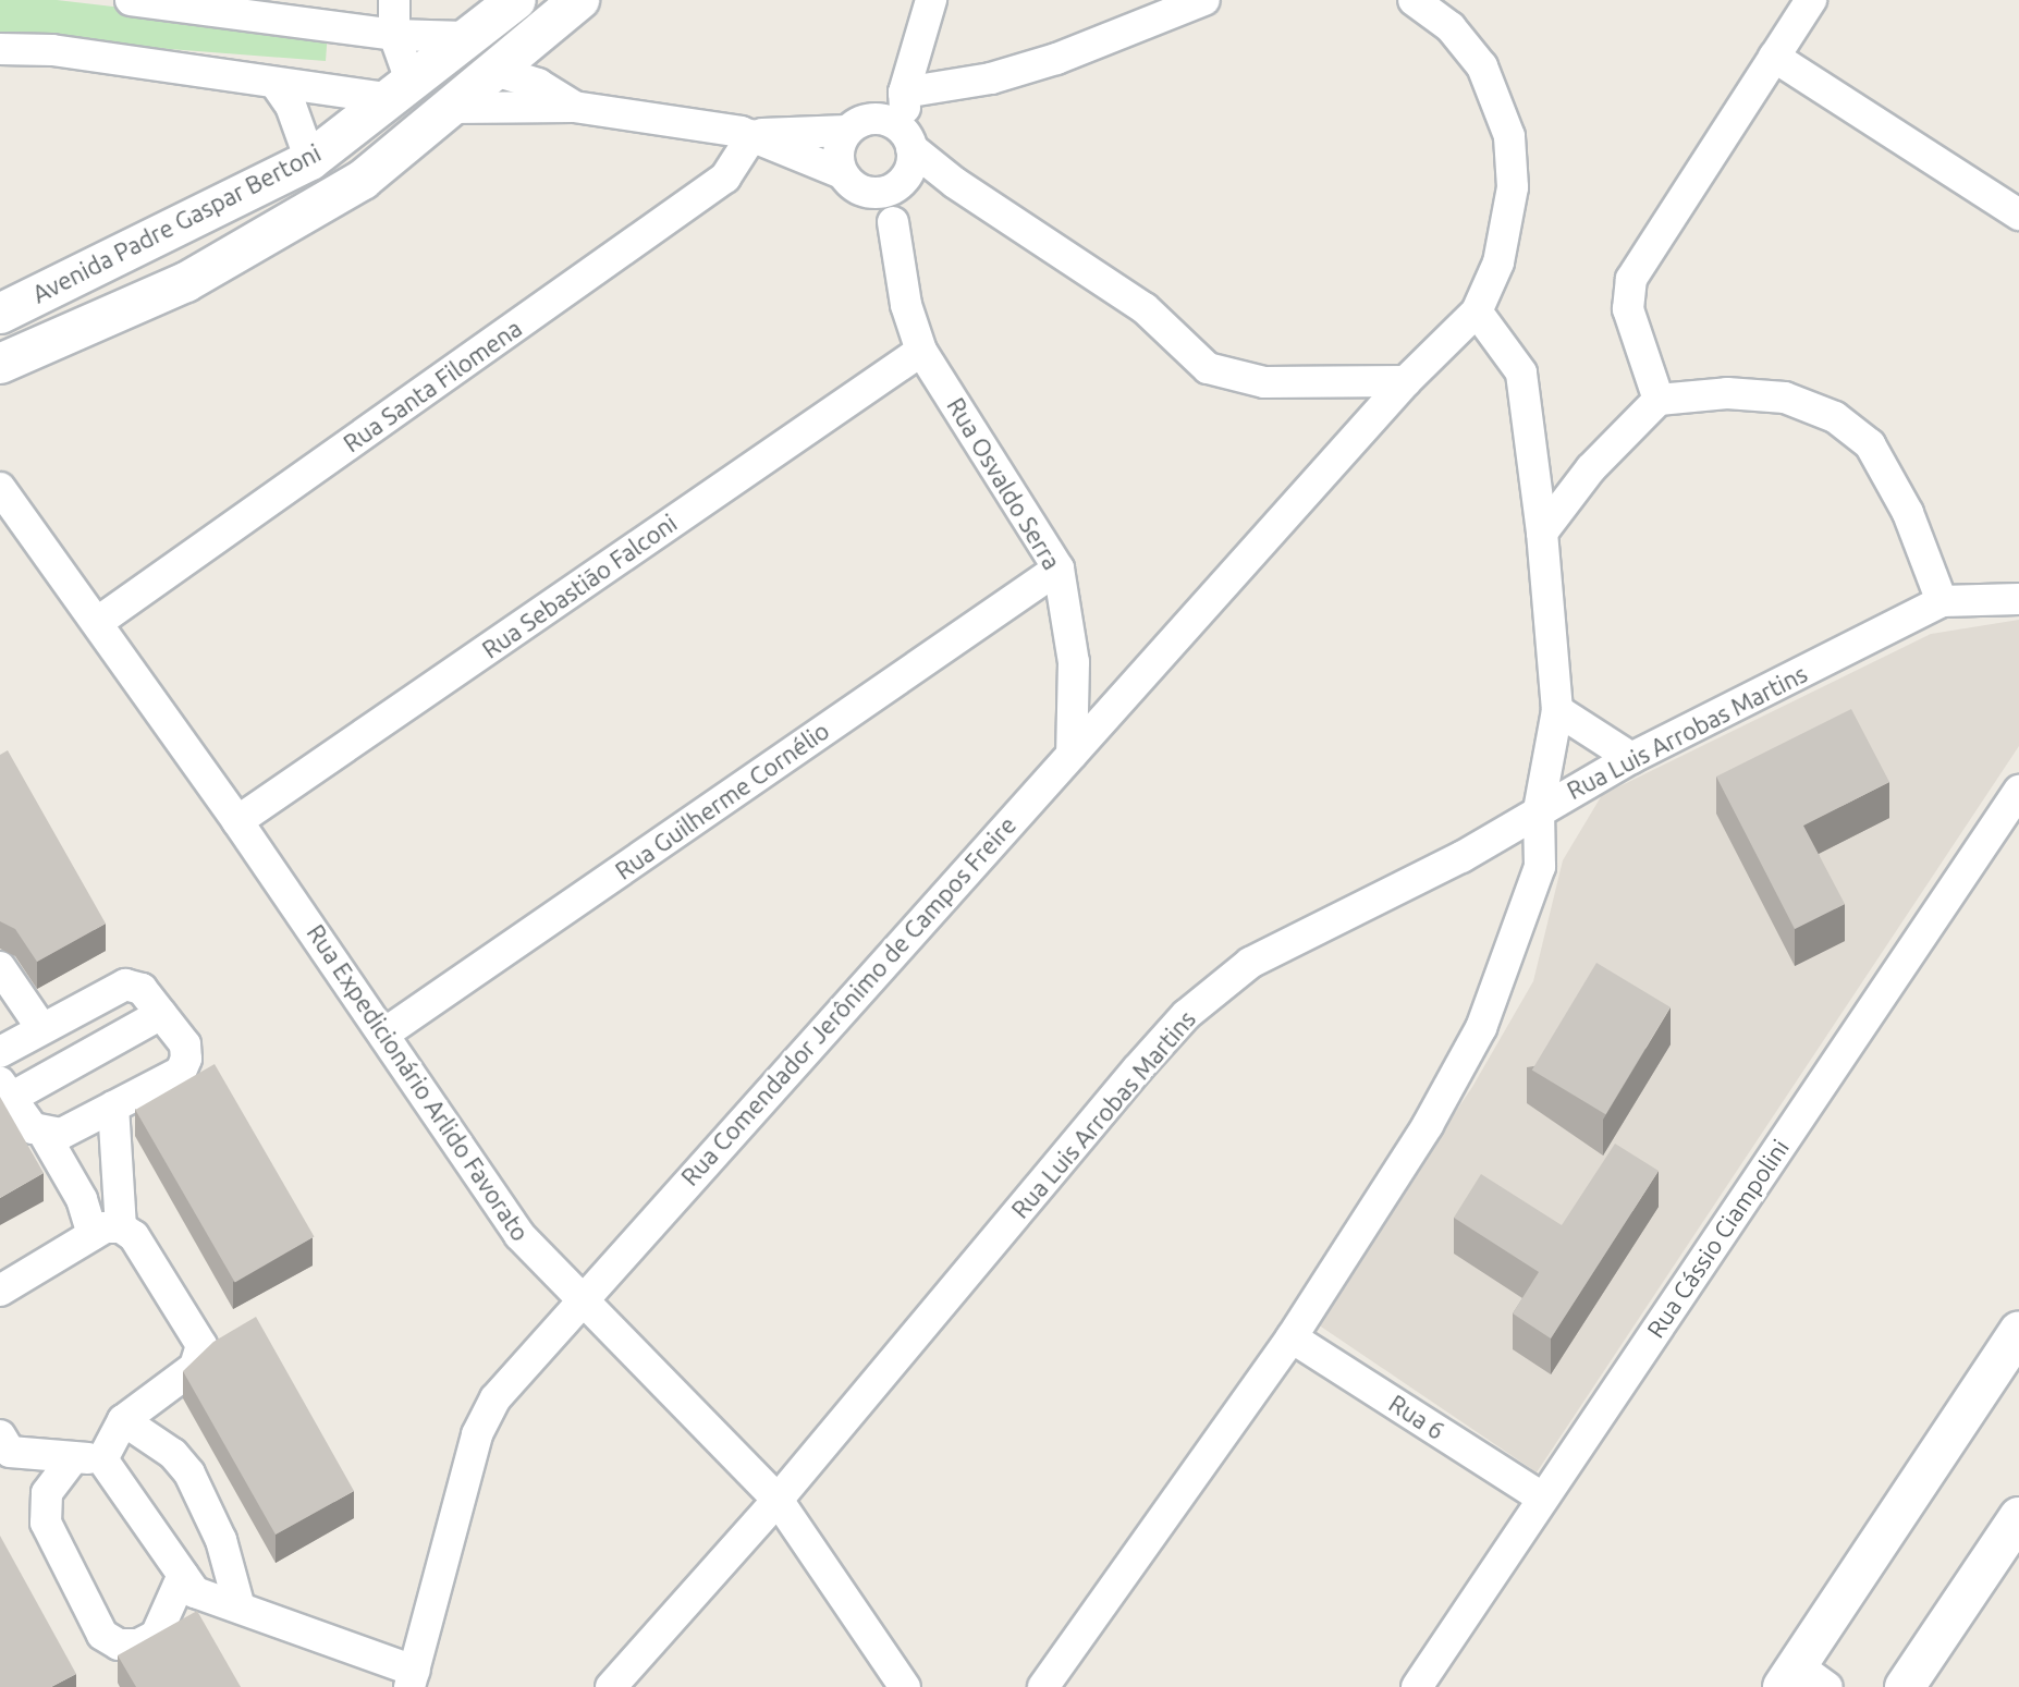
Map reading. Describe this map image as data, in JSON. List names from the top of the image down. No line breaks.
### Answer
{"streets":{"street":["Avenida Padre Gaspar Bertoni","Rua Santa Filomena","Rua Osvaldo Serra","Rua Sebastião Falconi","Rua Luis Arrobas Martins","Rua Guilherme Cornélio","Rua Comendador Jerônimo de Campos Freire","Rua Expedicionário Arlido Favorato","Rua Cássio Ciampolini","Rua 6"]},"crossings":[["Rua Santa Filomena","Rua Expedicionário Arlido Favorato"],["Rua Osvaldo Serra","Rua Sebastião Falconi"],["Rua Osvaldo Serra","Rua Guilherme Cornélio"],["Rua Osvaldo Serra","Rua Comendador Jerônimo de Campos Freire"],["Rua Sebastião Falconi","Rua Expedicionário Arlido Favorato"],["Rua Luis Arrobas Martins","Rua Expedicionário Arlido Favorato"],["Rua Guilherme Cornélio","Rua Expedicionário Arlido Favorato"],["Rua Comendador Jerônimo de Campos Freire","Rua Expedicionário Arlido Favorato"],["Rua Cássio Ciampolini","Rua 6"]]}
